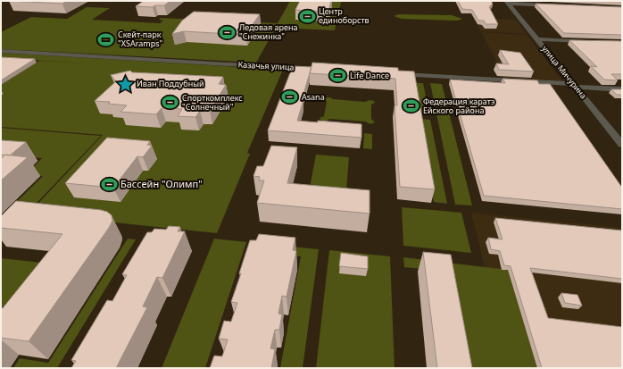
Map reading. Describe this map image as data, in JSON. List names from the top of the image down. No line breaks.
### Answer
{"streets":{"street":["Казачья улица","улица Мичурина"]},"places":{"sports":["Центр единоборств","Ледовая арена \"Снежинка\"","Скейт-парк \"XSAramps\"","Life Dance","Asana","Спорткомплекс \"Солнечный\"","Федерация каратэ Ейского района","Бассейн \"Олимп\""],"place":["Иван Поддубный"]}}
